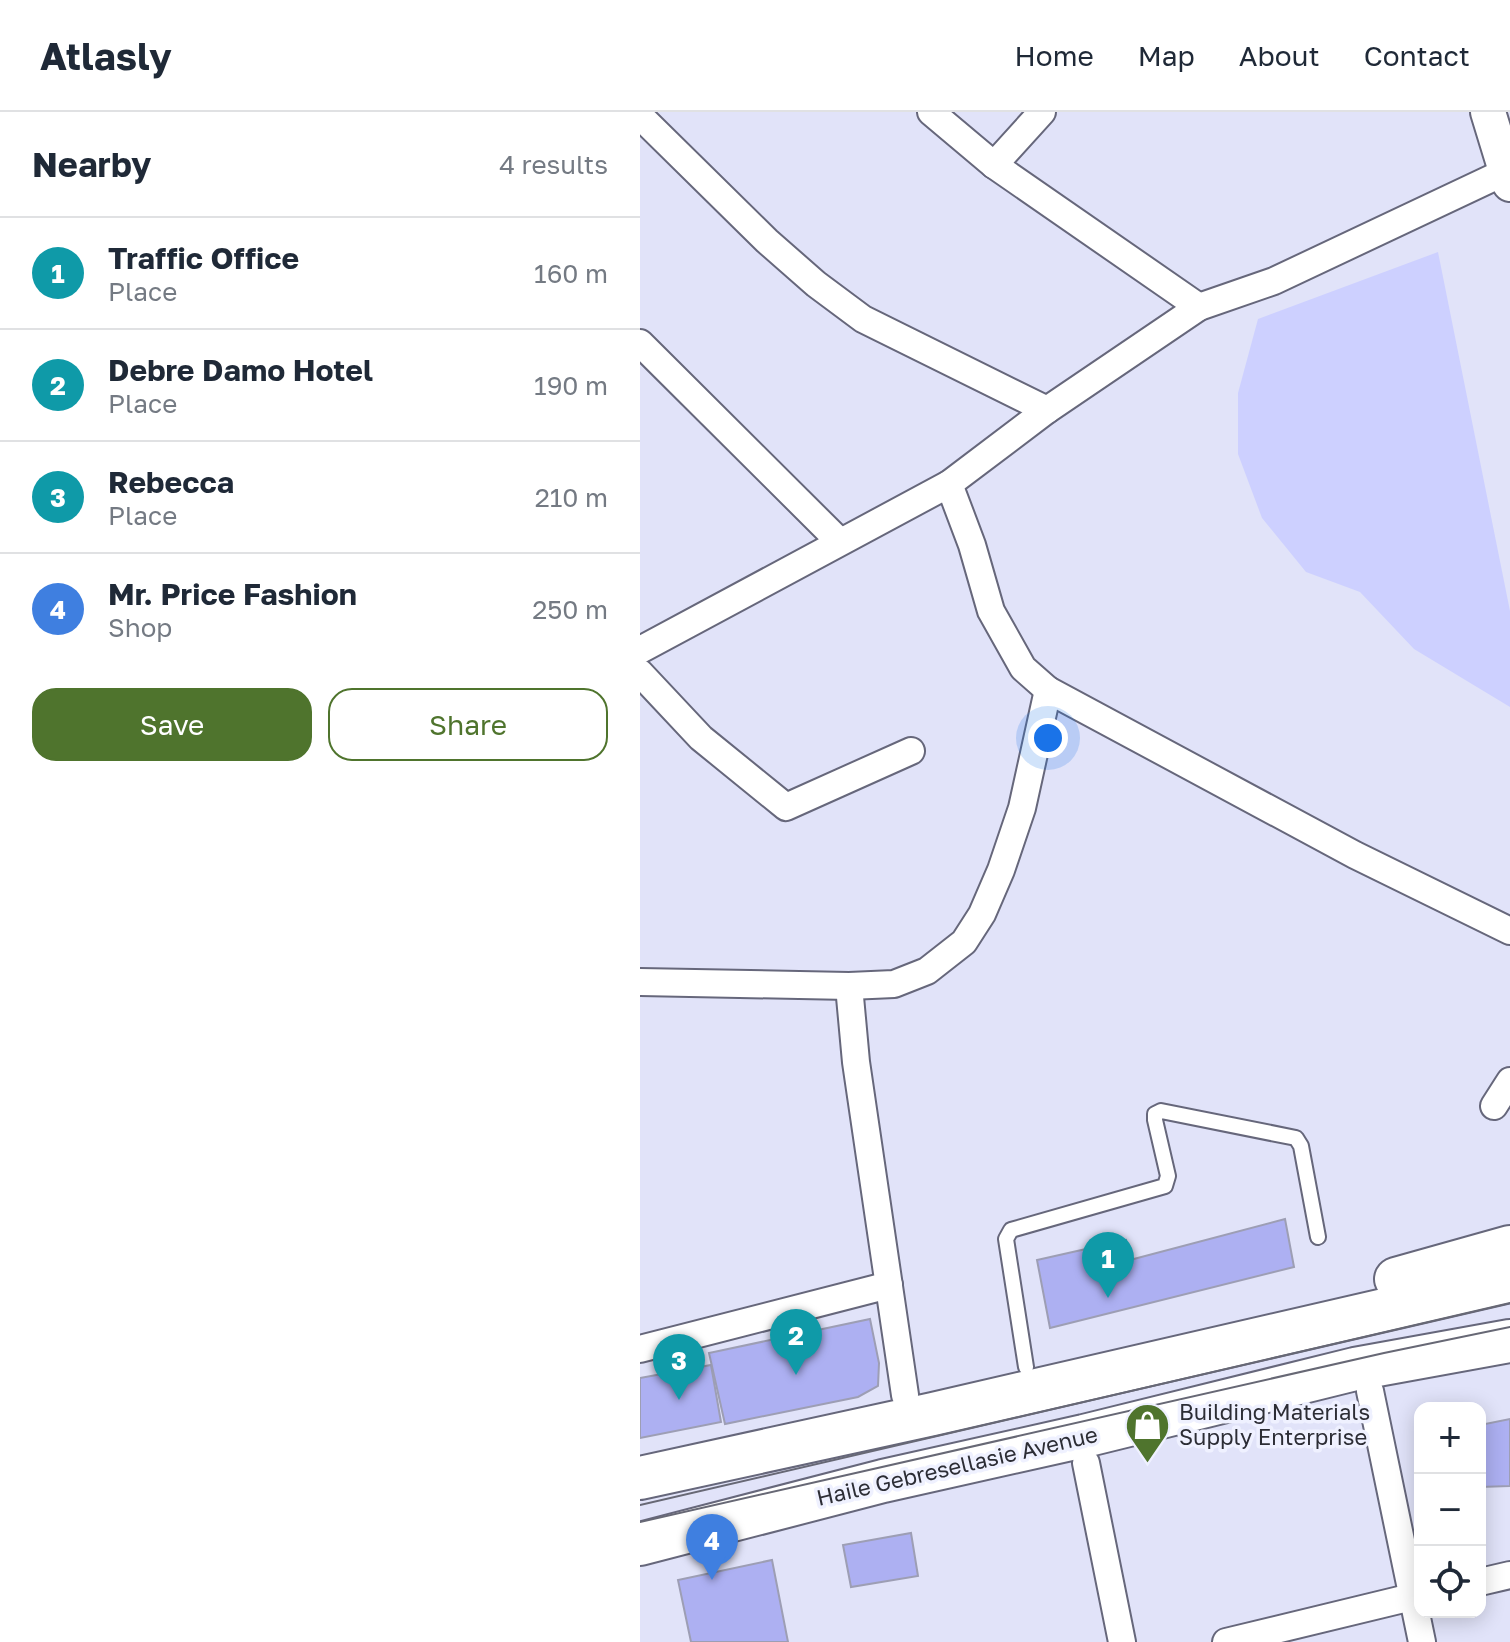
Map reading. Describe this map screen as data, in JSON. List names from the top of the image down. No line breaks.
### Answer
{"streets":{"main road":["Haile Gebresellasie Avenue"]},"places":{"shop":["Building Materials Supply Enterprise"]},"page":{"header":"Atlasly","nav":["Home","Map","About","Contact"],"heading":["Nearby","4 results"],"list":[{"mark":"1","name":"Traffic Office","note":"Place","value":"160 m"},{"mark":"2","name":"Debre Damo Hotel","note":"Place","value":"190 m"},{"mark":"3","name":"Rebecca","note":"Place","value":"210 m"},{"mark":"4","name":"Mr. Price Fashion","note":"Shop","value":"250 m"}],"buttons":["Save","Share"],"pins":["1","2","3","4"],"map_buttons":["+","−"]}}
